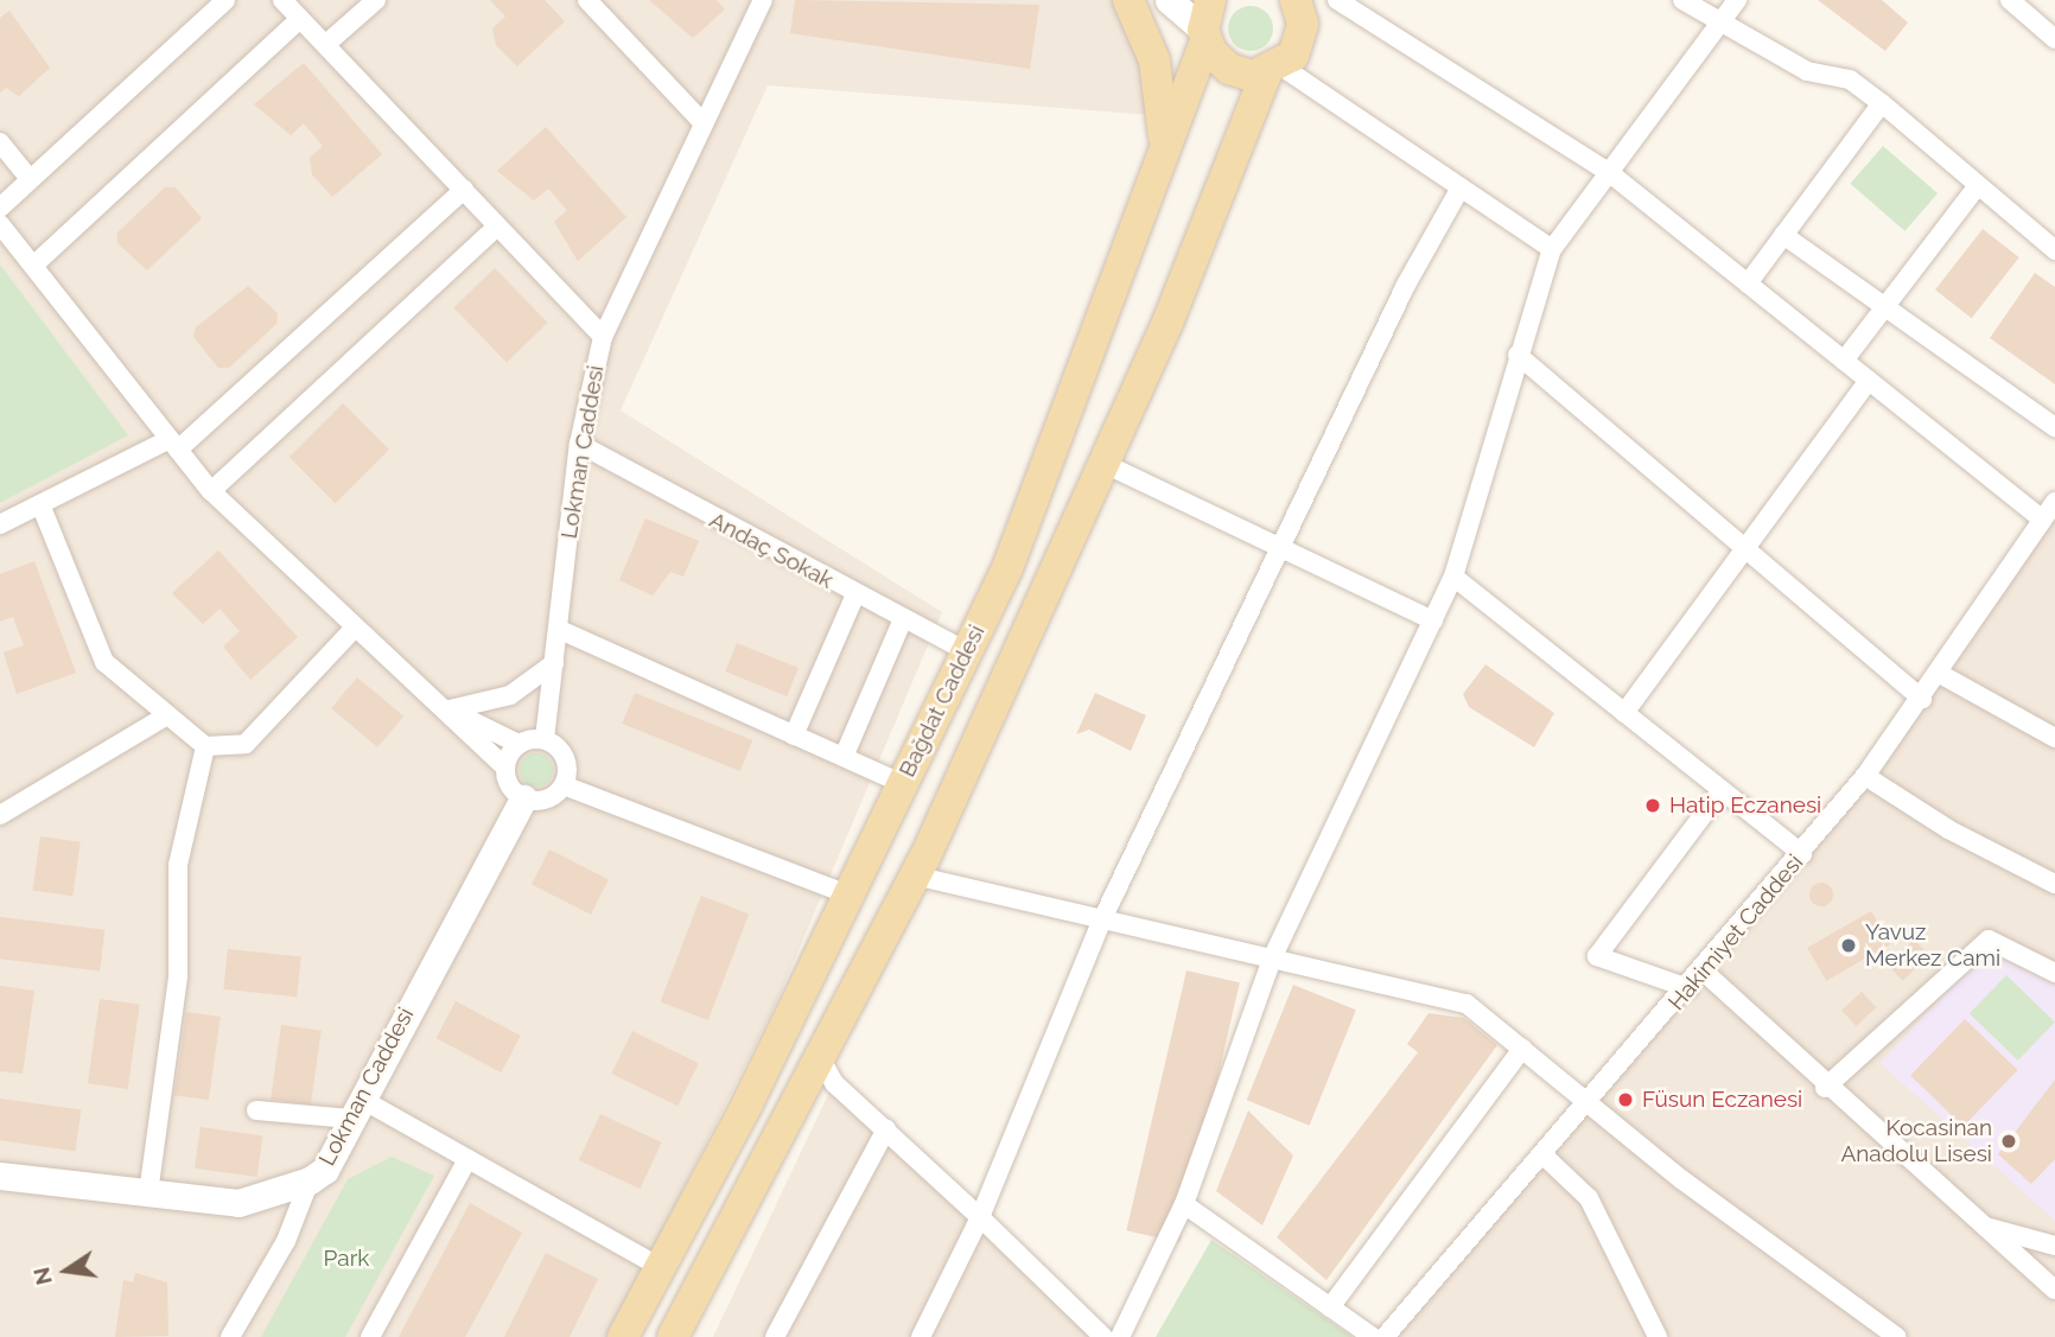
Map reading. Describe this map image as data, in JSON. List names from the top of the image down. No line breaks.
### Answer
{"streets":{"main road":["Bağdat Caddesi"],"street":["Lokman Caddesi","Andaç Sokak","Hakimiyet Caddesi"]},"crossings":[["Lokman Caddesi","Andaç Sokak"],["Andaç Sokak","Bağdat Caddesi"]],"parks":["Park"],"places":["Hatip Eczanesi","Yavuz Merkez Cami","Füsun Eczanesi","Kocasinan Anadolu Lisesi"],"north":"left"}
